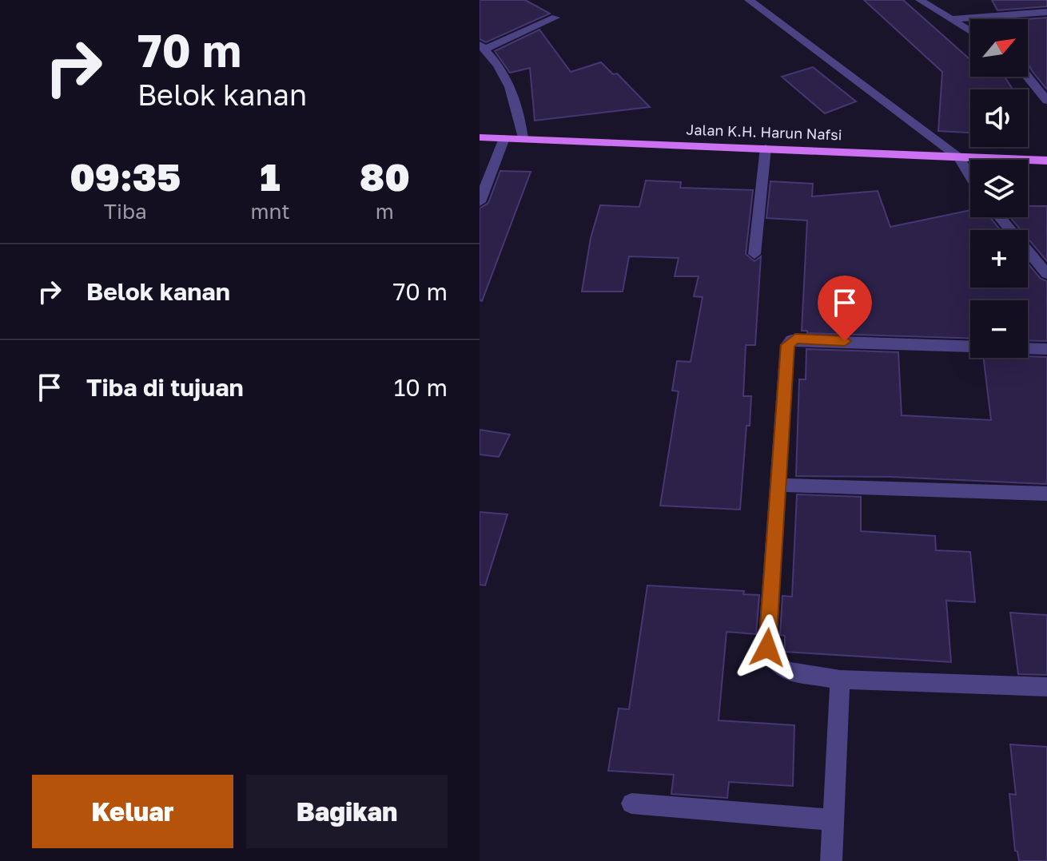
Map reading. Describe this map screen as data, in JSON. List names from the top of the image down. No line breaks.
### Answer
{"streets":{"main road":["Jalan K.H. Harun Nafsi"]},"north":"top right","page":{"turn":["70 m","Belok kanan"],"map_buttons":["+","−"],"eta":["09:35","Tiba","1","mnt","80","m"],"list":[{"name":"Belok kanan","value":"70 m"},{"name":"Tiba di tujuan","value":"10 m"}],"buttons":["Keluar","Bagikan"]}}
